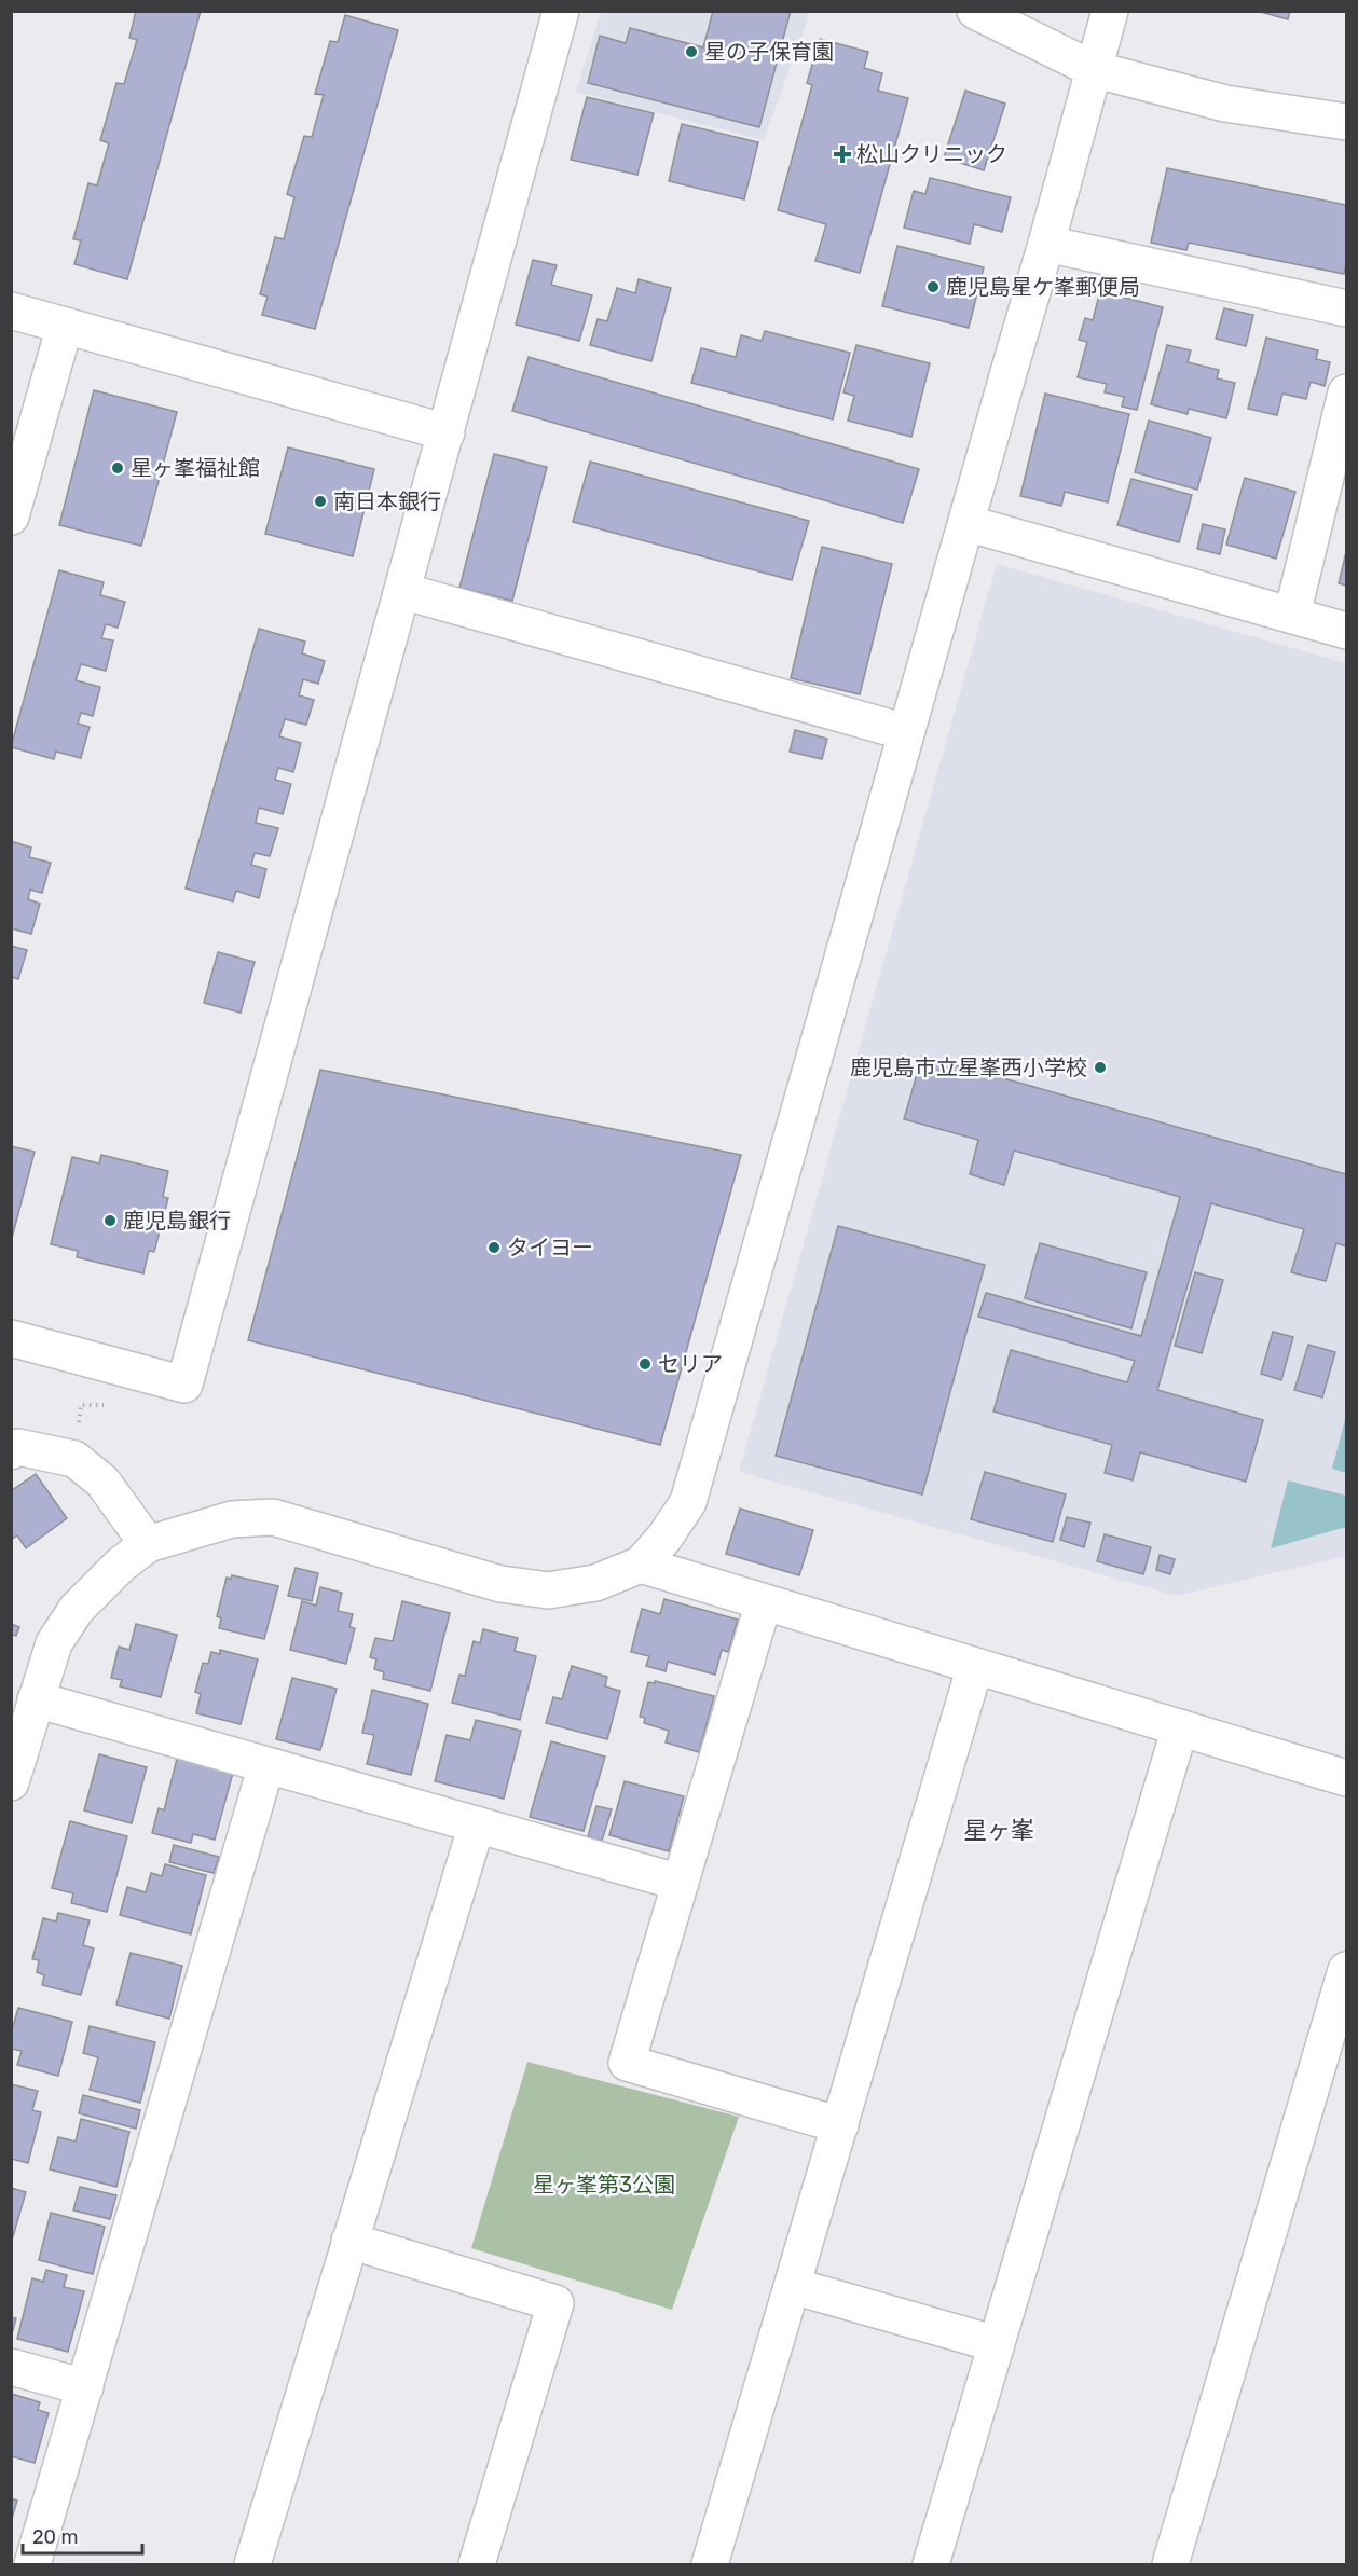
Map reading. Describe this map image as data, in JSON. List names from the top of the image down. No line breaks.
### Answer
{"districts":["星ヶ峯"],"parks":["星ヶ峯第3公園"],"places":{"other":["星の子保育園","鹿児島星ケ峯郵便局","星ヶ峯福祉館","南日本銀行","鹿児島市立星峯西小学校","鹿児島銀行","タイヨー","セリア"],"health":["松山クリニック"]},"scale_bar":"20 m"}
